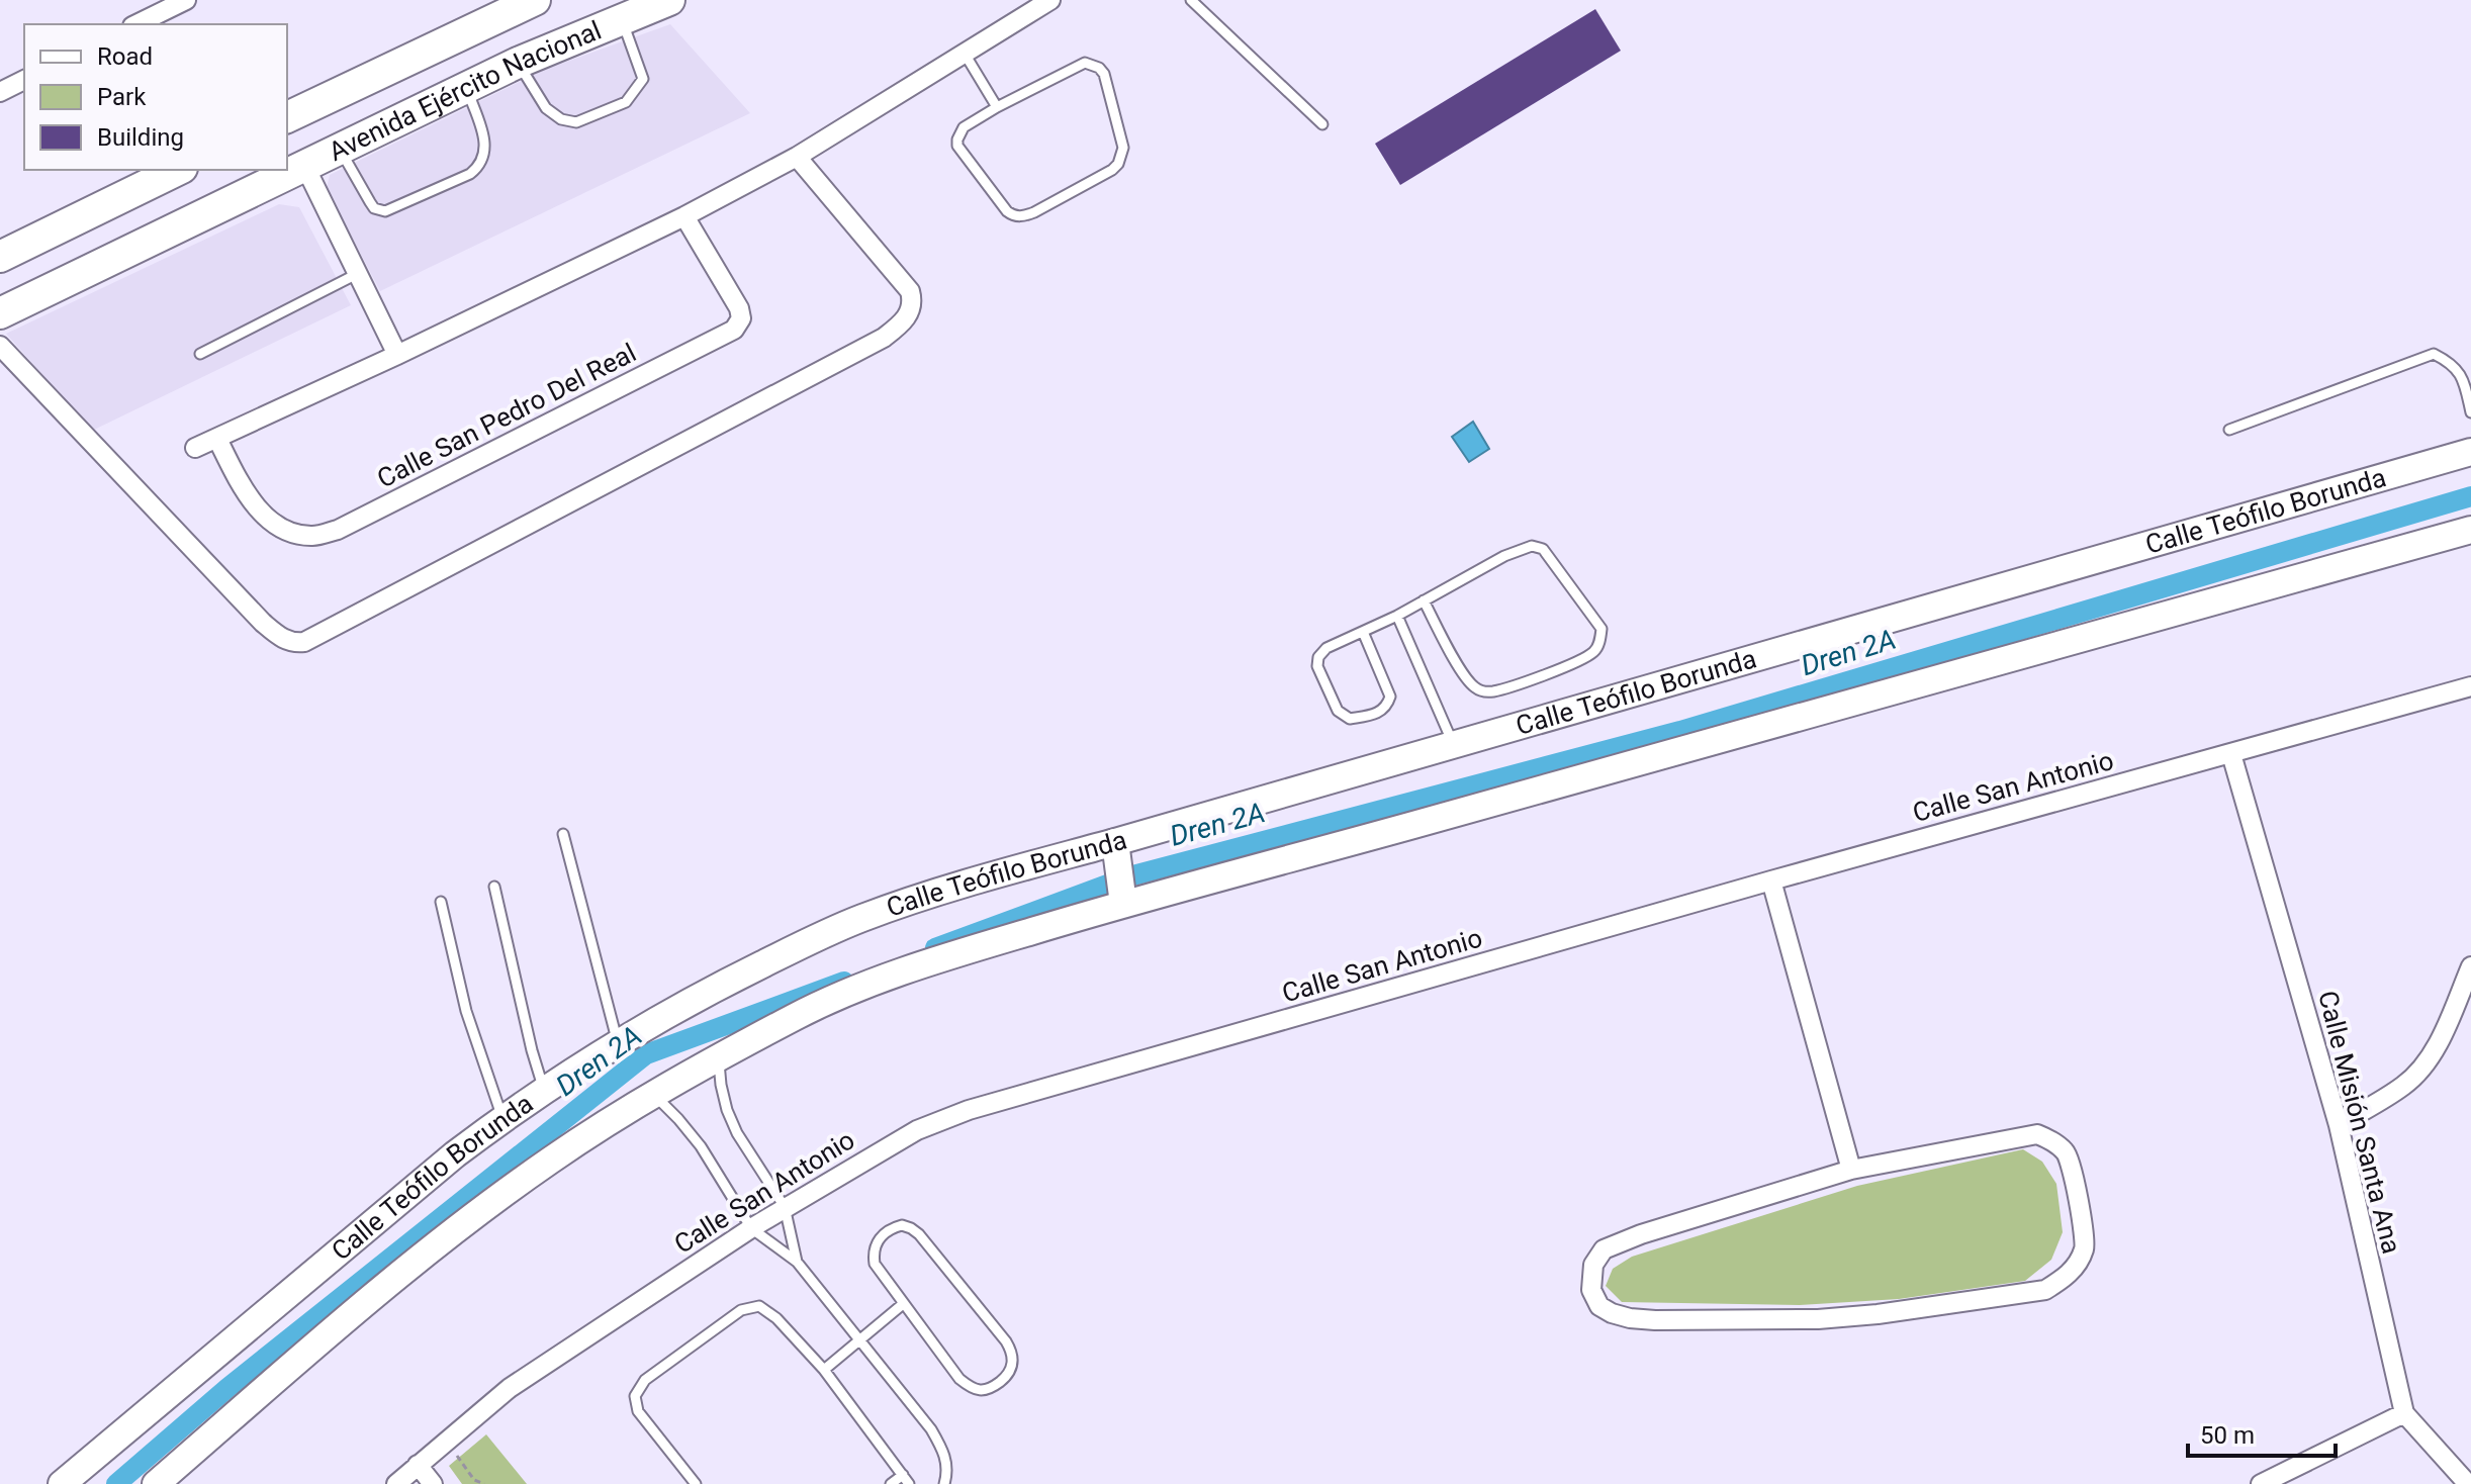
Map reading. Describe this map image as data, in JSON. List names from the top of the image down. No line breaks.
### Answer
{"streets":{"main road":["Avenida Ejército Nacional","Calle Teófilo Borunda"],"street":["Calle San Pedro Del Real","Calle San Antonio","Calle Misión Santa Ana"]},"crossings":[["Calle San Antonio","Calle Misión Santa Ana"]],"water":["Dren 2A"],"legend":["Road","Park","Building"],"scale_bar":"50 m"}
